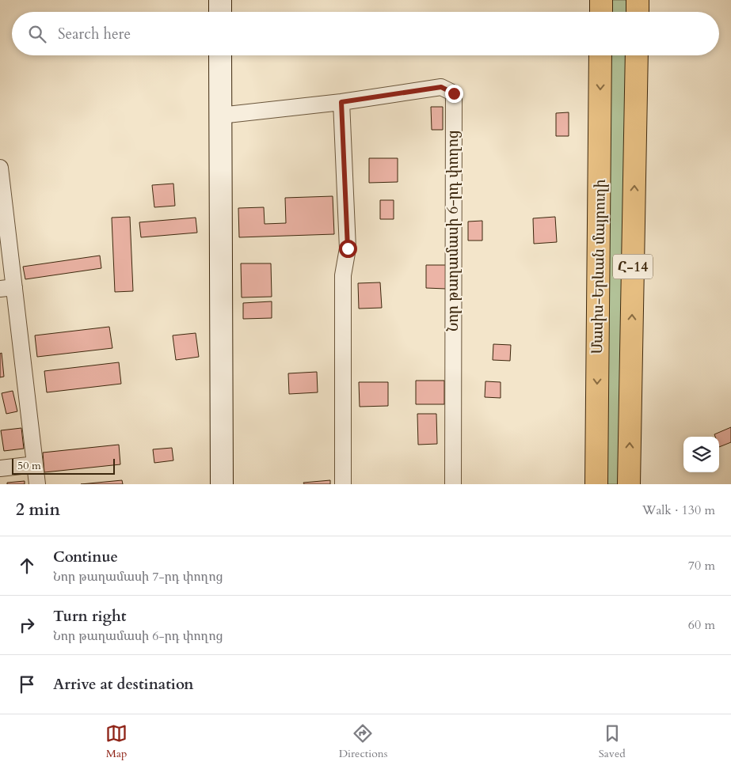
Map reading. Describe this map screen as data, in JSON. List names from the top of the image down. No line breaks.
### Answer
{"streets":{"main road":["Մասիս-Երևան մայրուղի","Հ-14"],"street":["Նոր թաղամասի 6-րդ փողոց"]},"scale_bar":"50 m","page":{"search":"Search here","scale":"50 m","heading":["2 min","Walk · 130 m"],"list":[["Continue","Նոր թաղամասի 7-րդ փողոց","70 m"],["Turn right","Նոր թաղամասի 6-րդ փողոց","60 m"],"Arrive at destination"],"nav":["Map","Directions","Saved"]}}
